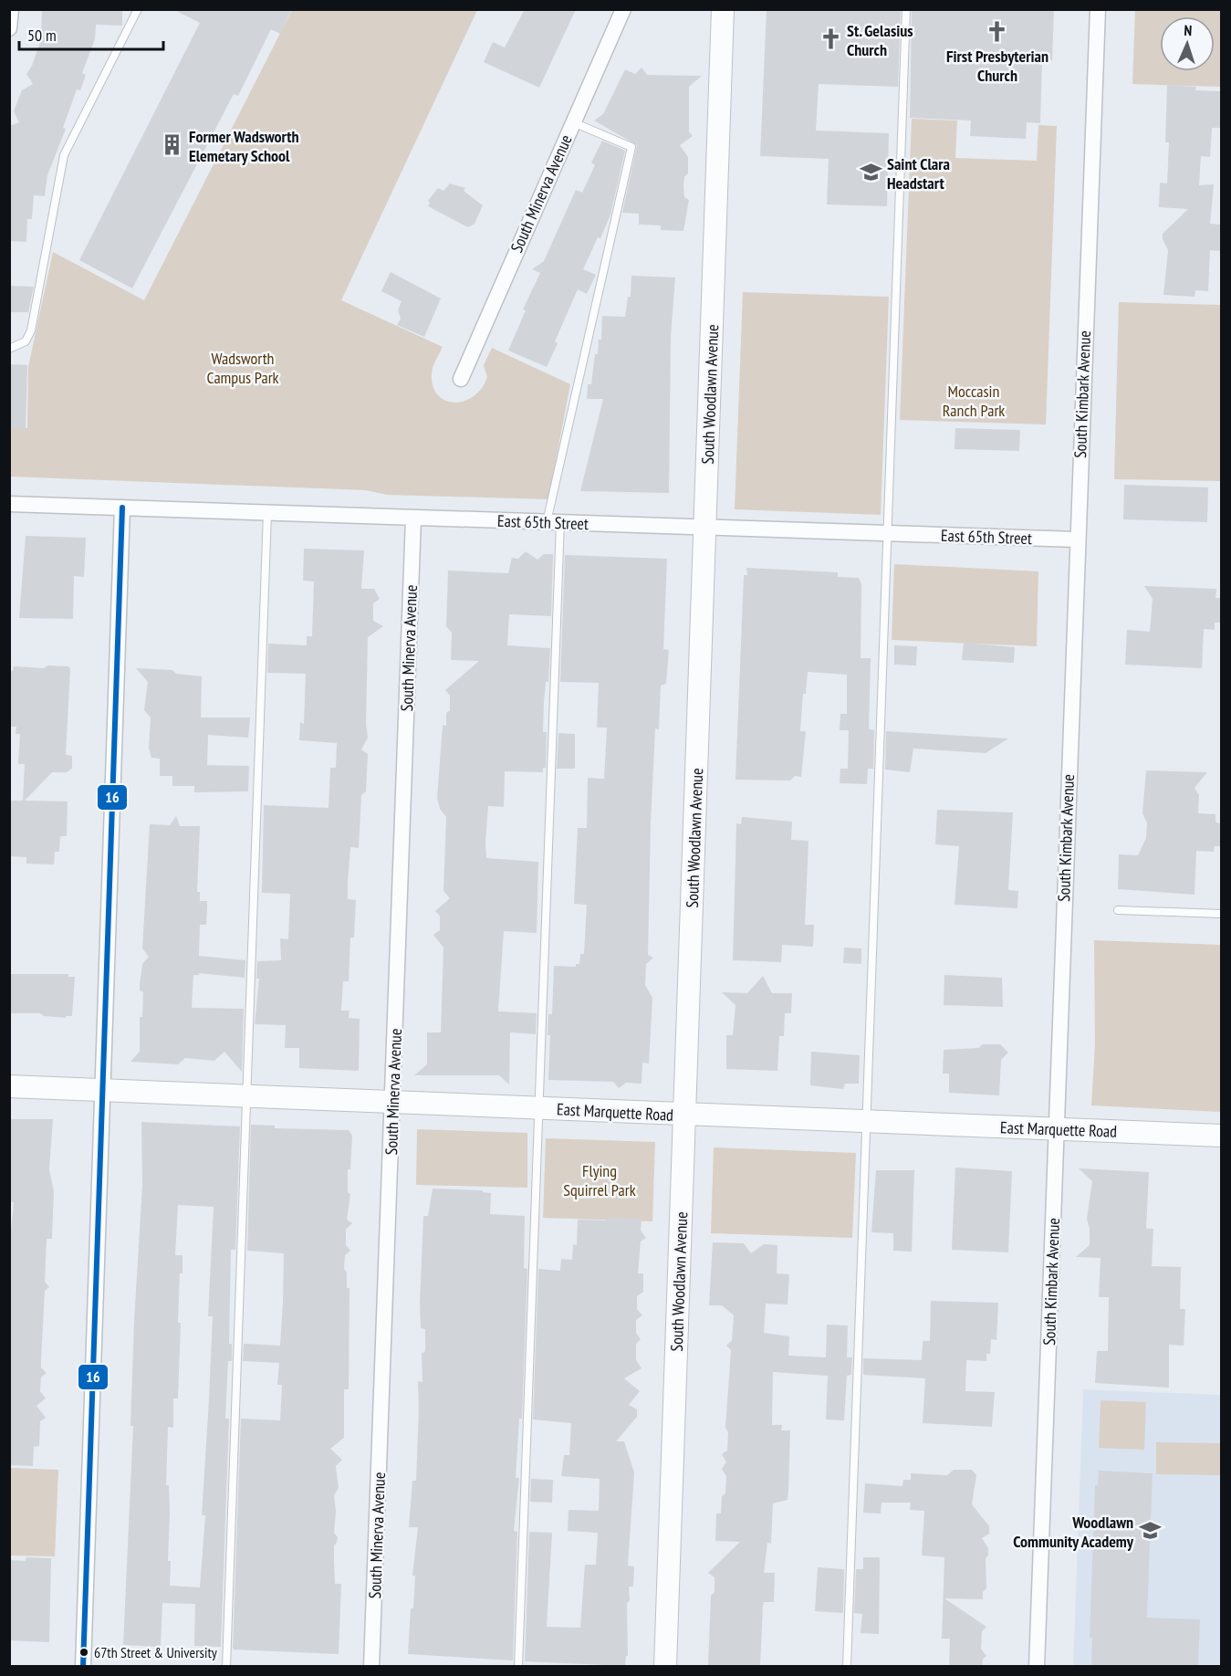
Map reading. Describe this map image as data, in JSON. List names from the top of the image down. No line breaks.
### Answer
{"streets":{"street":["South Minerva Avenue","South Woodlawn Avenue","South Kimbark Avenue","East 65th Street","East Marquette Road"]},"crossings":[["South Minerva Avenue","East 65th Street"],["South Minerva Avenue","East Marquette Road"],["South Woodlawn Avenue","East 65th Street"],["South Woodlawn Avenue","East Marquette Road"],["South Kimbark Avenue","East 65th Street"],["South Kimbark Avenue","East Marquette Road"]],"parks":["Wadsworth Campus Park","Moccasin Ranch Park","Flying Squirrel Park"],"places":{"church":["First Presbyterian Church","St. Gelasius Church"],"building":["Former Wadsworth Elemetary School"],"school or university":["Saint Clara Headstart","Woodlawn Community Academy"],"other":["67th Street & University"]},"lines":["transit line 16"],"scale_bar":"50 m","north":"top"}
